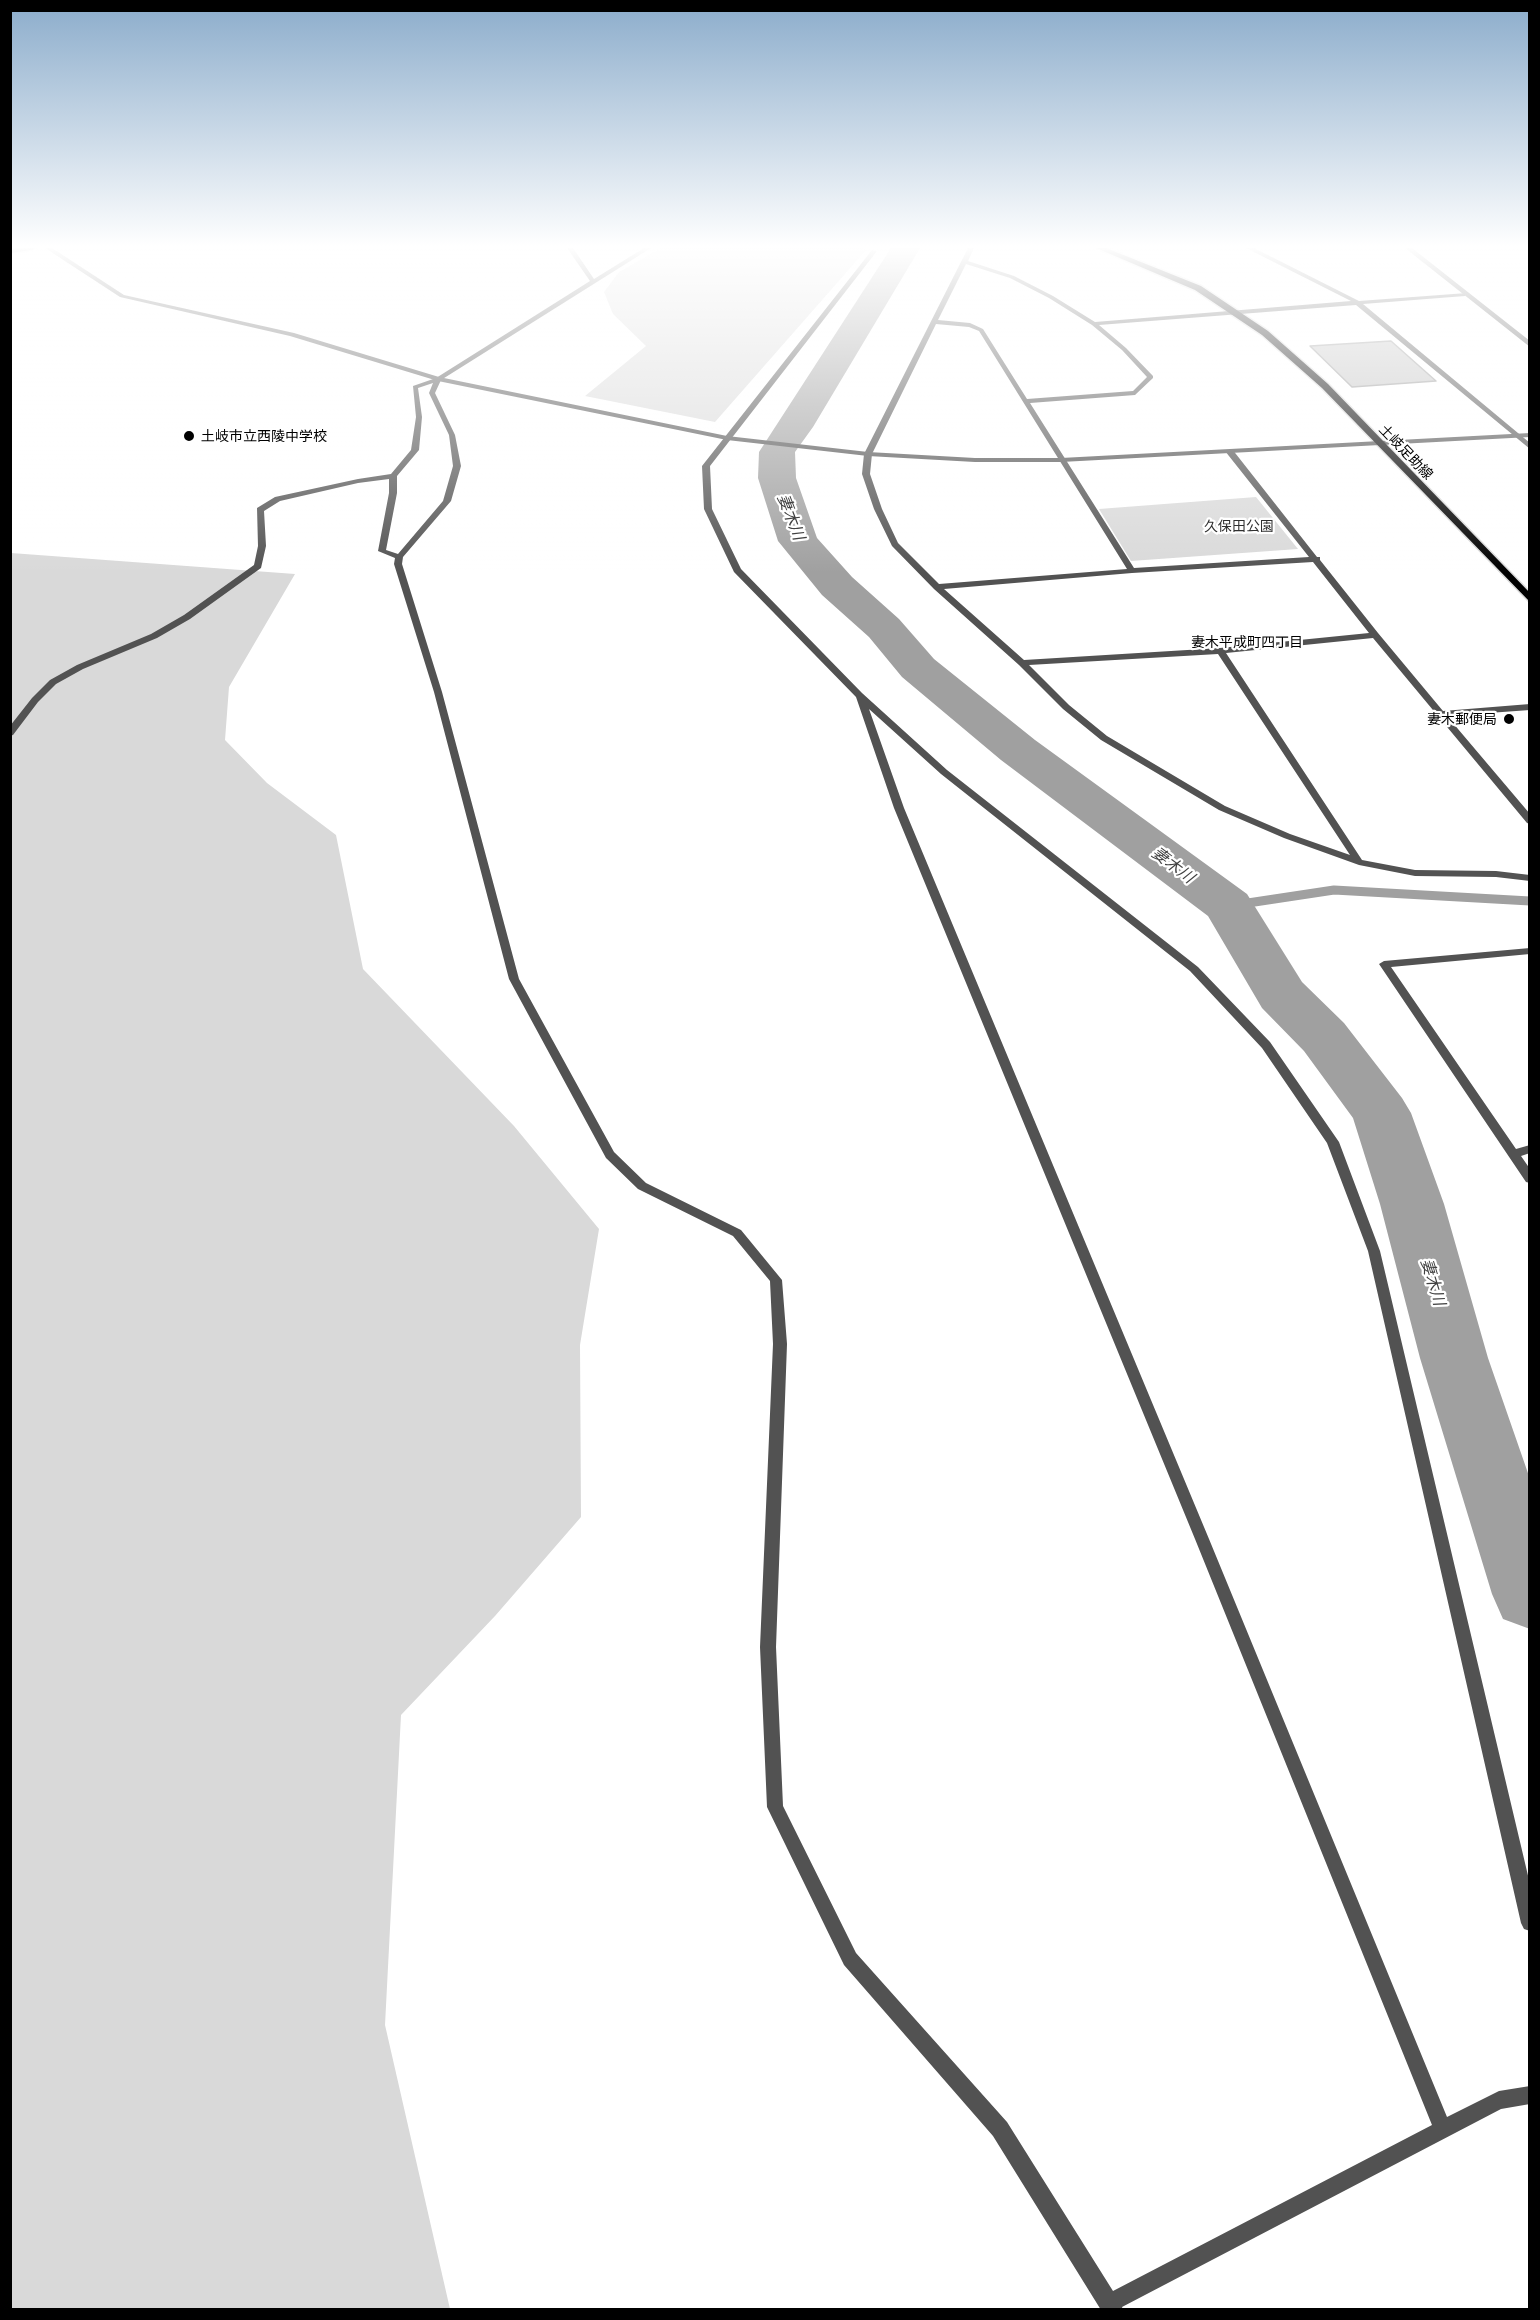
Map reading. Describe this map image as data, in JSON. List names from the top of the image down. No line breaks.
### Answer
{"streets":{"main road":["土岐足助線"]},"districts":["妻木平成町四丁目"],"water":["妻木川"],"parks":["久保田公園"],"places":["土岐市立西陵中学校","妻木郵便局"]}
